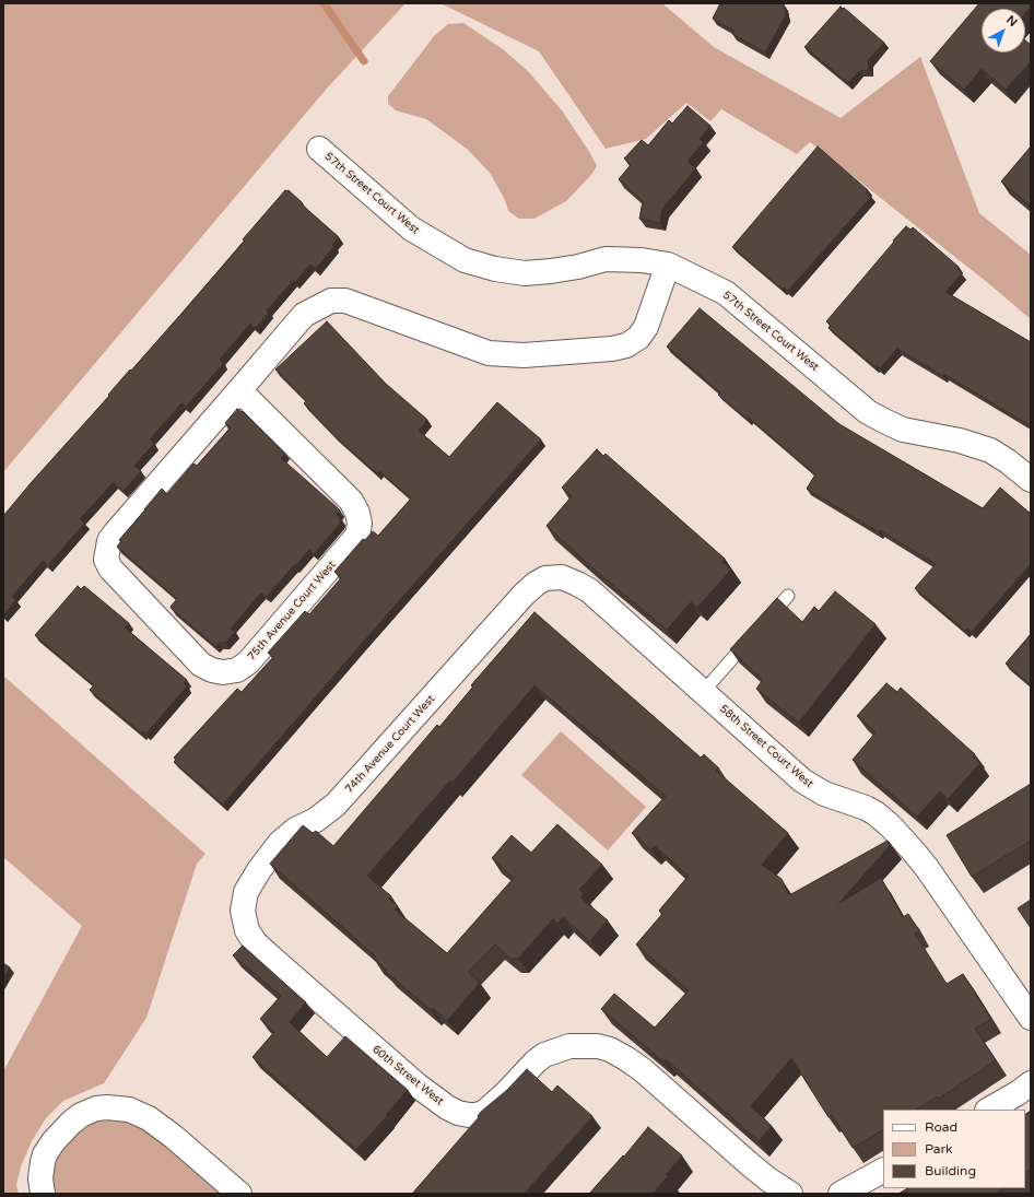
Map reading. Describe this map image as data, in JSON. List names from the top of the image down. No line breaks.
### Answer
{"streets":{"street":["57th Street Court West","75th Avenue Court West","74th Avenue Court West","58th Street Court West","60th Street West"]},"crossings":[["57th Street Court West","75th Avenue Court West"],["74th Avenue Court West","58th Street Court West"],["74th Avenue Court West","60th Street West"]],"legend":["Road","Park","Building"],"north":"top right"}
